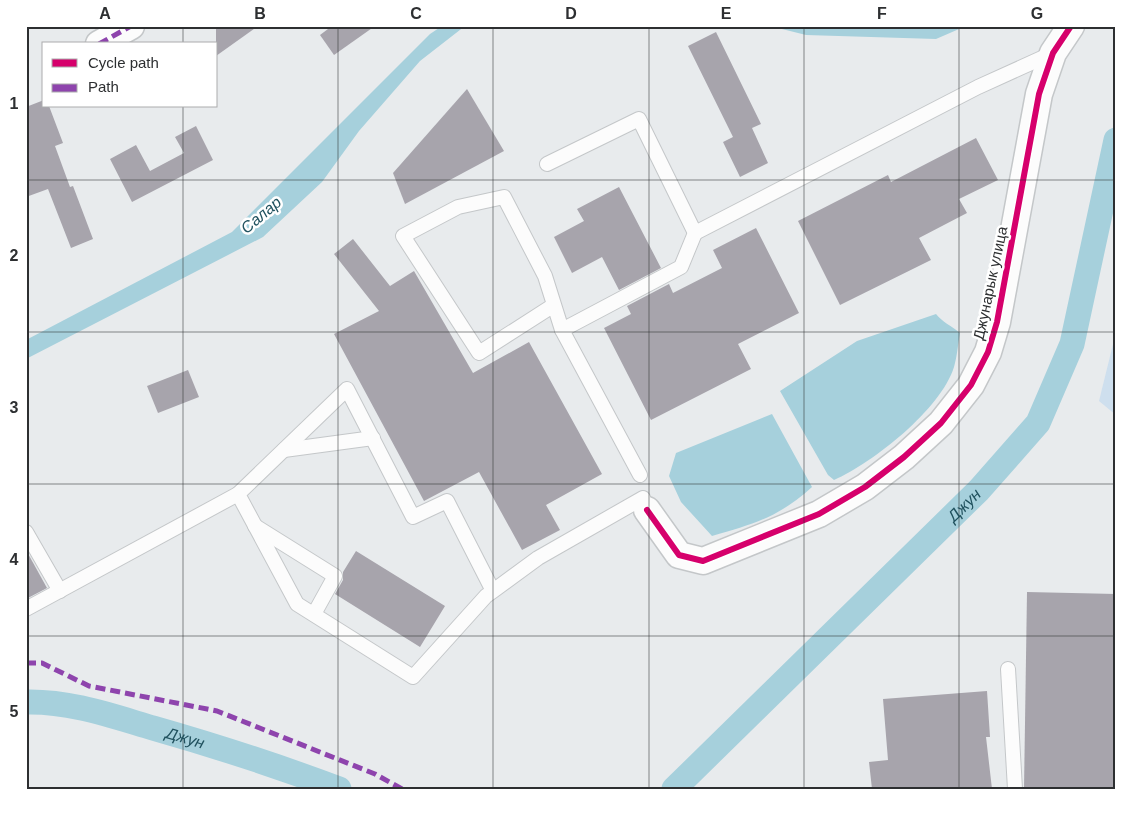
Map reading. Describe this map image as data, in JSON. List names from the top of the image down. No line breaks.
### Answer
{"streets":{"street":["Джунарык улица"]},"water":["Салар","Джун"],"legend":["Cycle path","Path"],"grid":{"columns":["A","B","C","D","E","F","G"],"rows":["1","2","3","4","5"]}}
